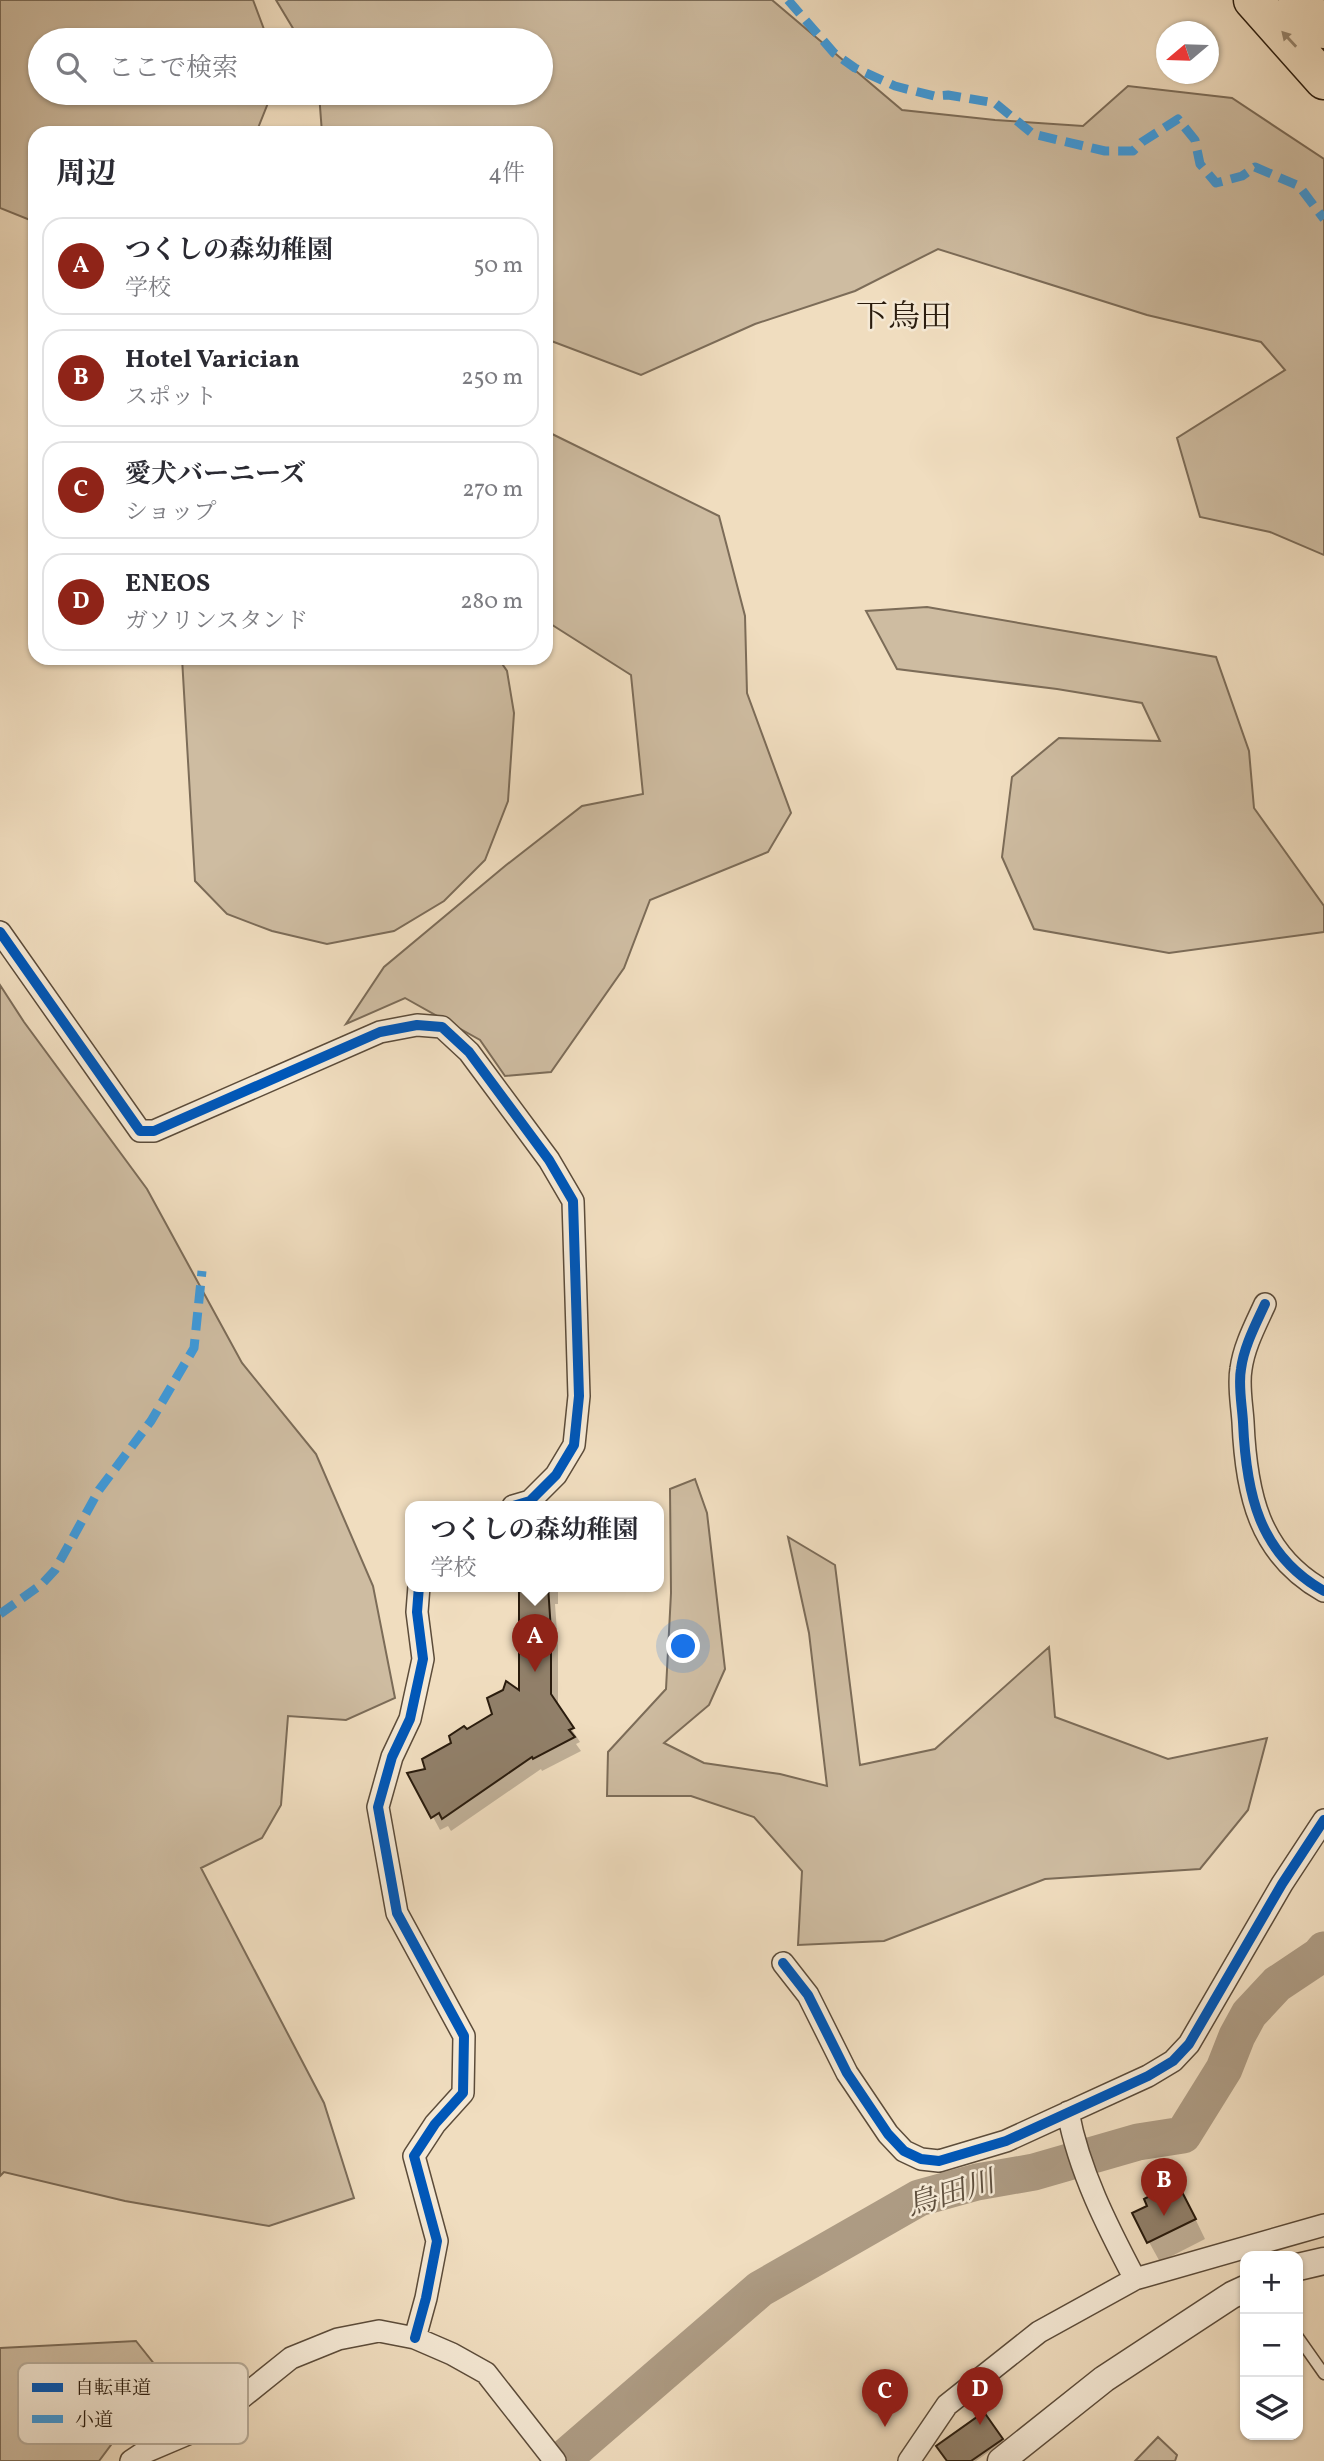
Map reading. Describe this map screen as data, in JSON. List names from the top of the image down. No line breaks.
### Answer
{"districts":["下烏田"],"water":["鳥田川"],"legend":["自転車道","小道"],"north":"left","page":{"search":"ここで検索","heading":["周辺","4件"],"list":[{"mark":"A","name":"つくしの森幼稚園","note":"学校","value":"50 m"},{"mark":"B","name":"Hotel Varician","note":"スポット","value":"250 m"},{"mark":"C","name":"愛犬バーニーズ","note":"ショップ","value":"270 m"},{"mark":"D","name":"ENEOS","note":"ガソリンスタンド","value":"280 m"}],"popup":["つくしの森幼稚園","学校"],"pins":["A","B","D","C"],"map_buttons":["+","−"]}}
